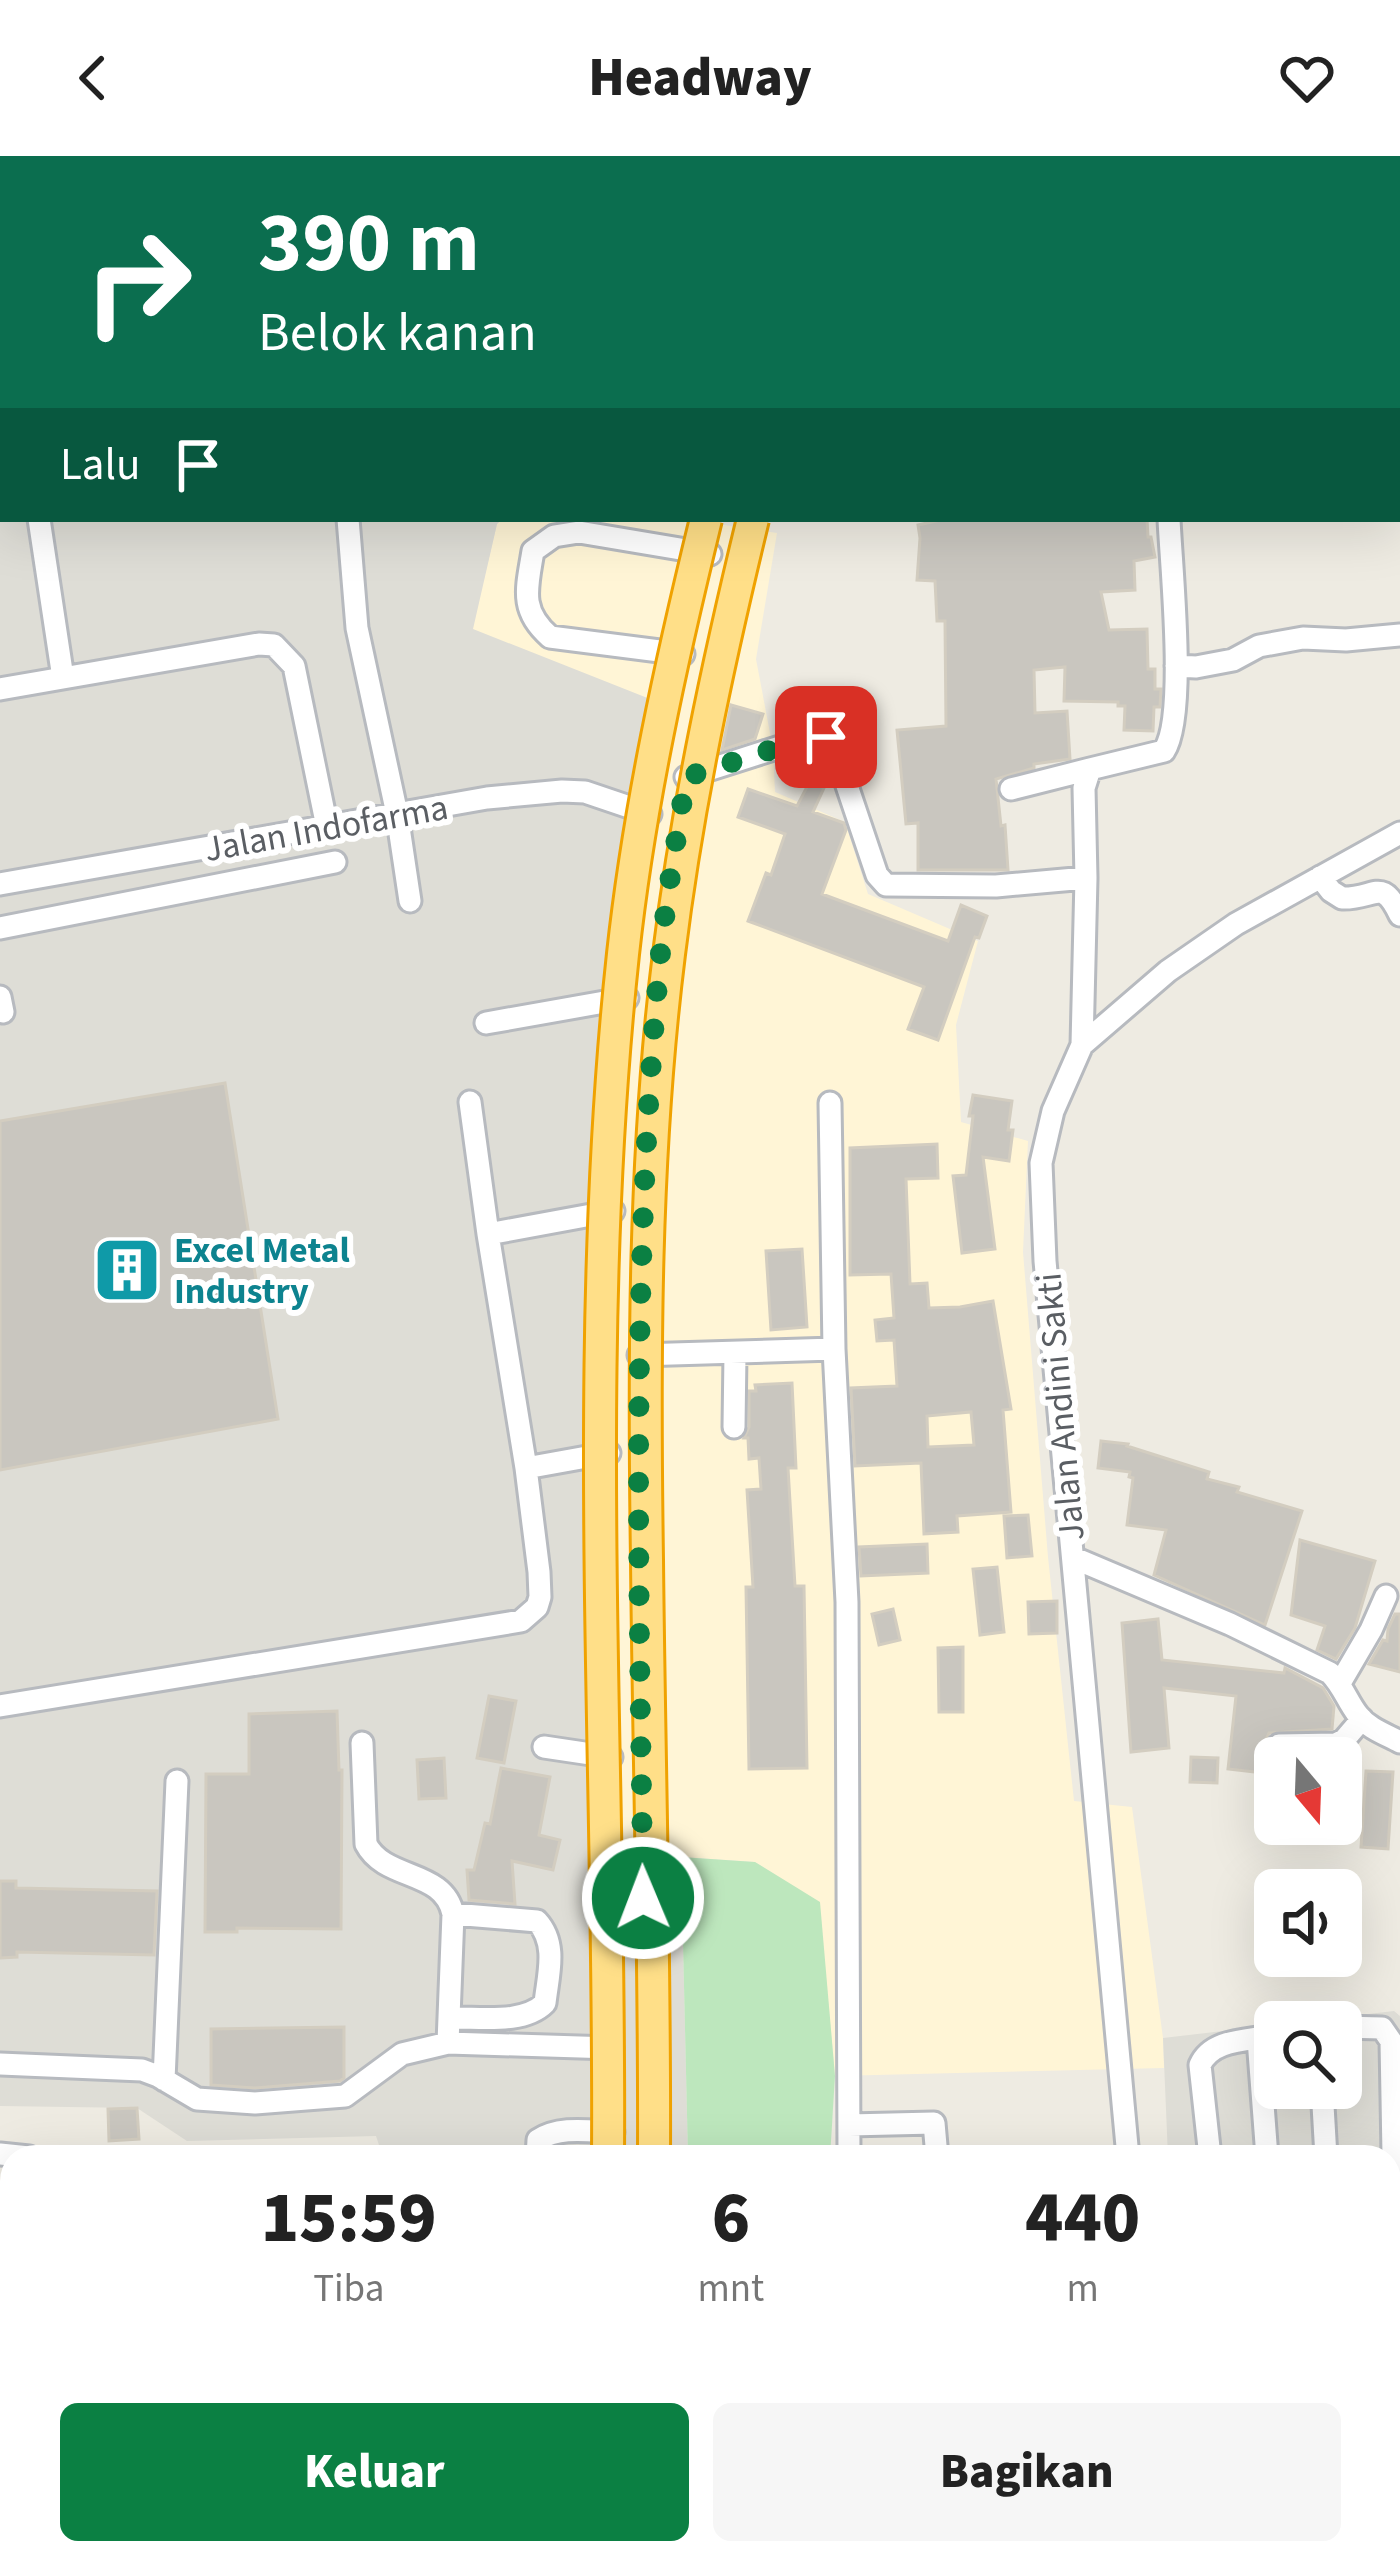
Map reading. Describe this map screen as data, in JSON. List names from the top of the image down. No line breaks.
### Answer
{"streets":{"street":["Jalan Indofarma","Jalan Andini Sakti"]},"places":{"building":["Excel Metal Industry"]},"north":"bottom","page":{"header":"Headway","turn":["390 m","Belok kanan"],"then":"Lalu","eta":["15:59","Tiba","6","mnt","440","m"],"buttons":["Keluar","Bagikan"]}}
